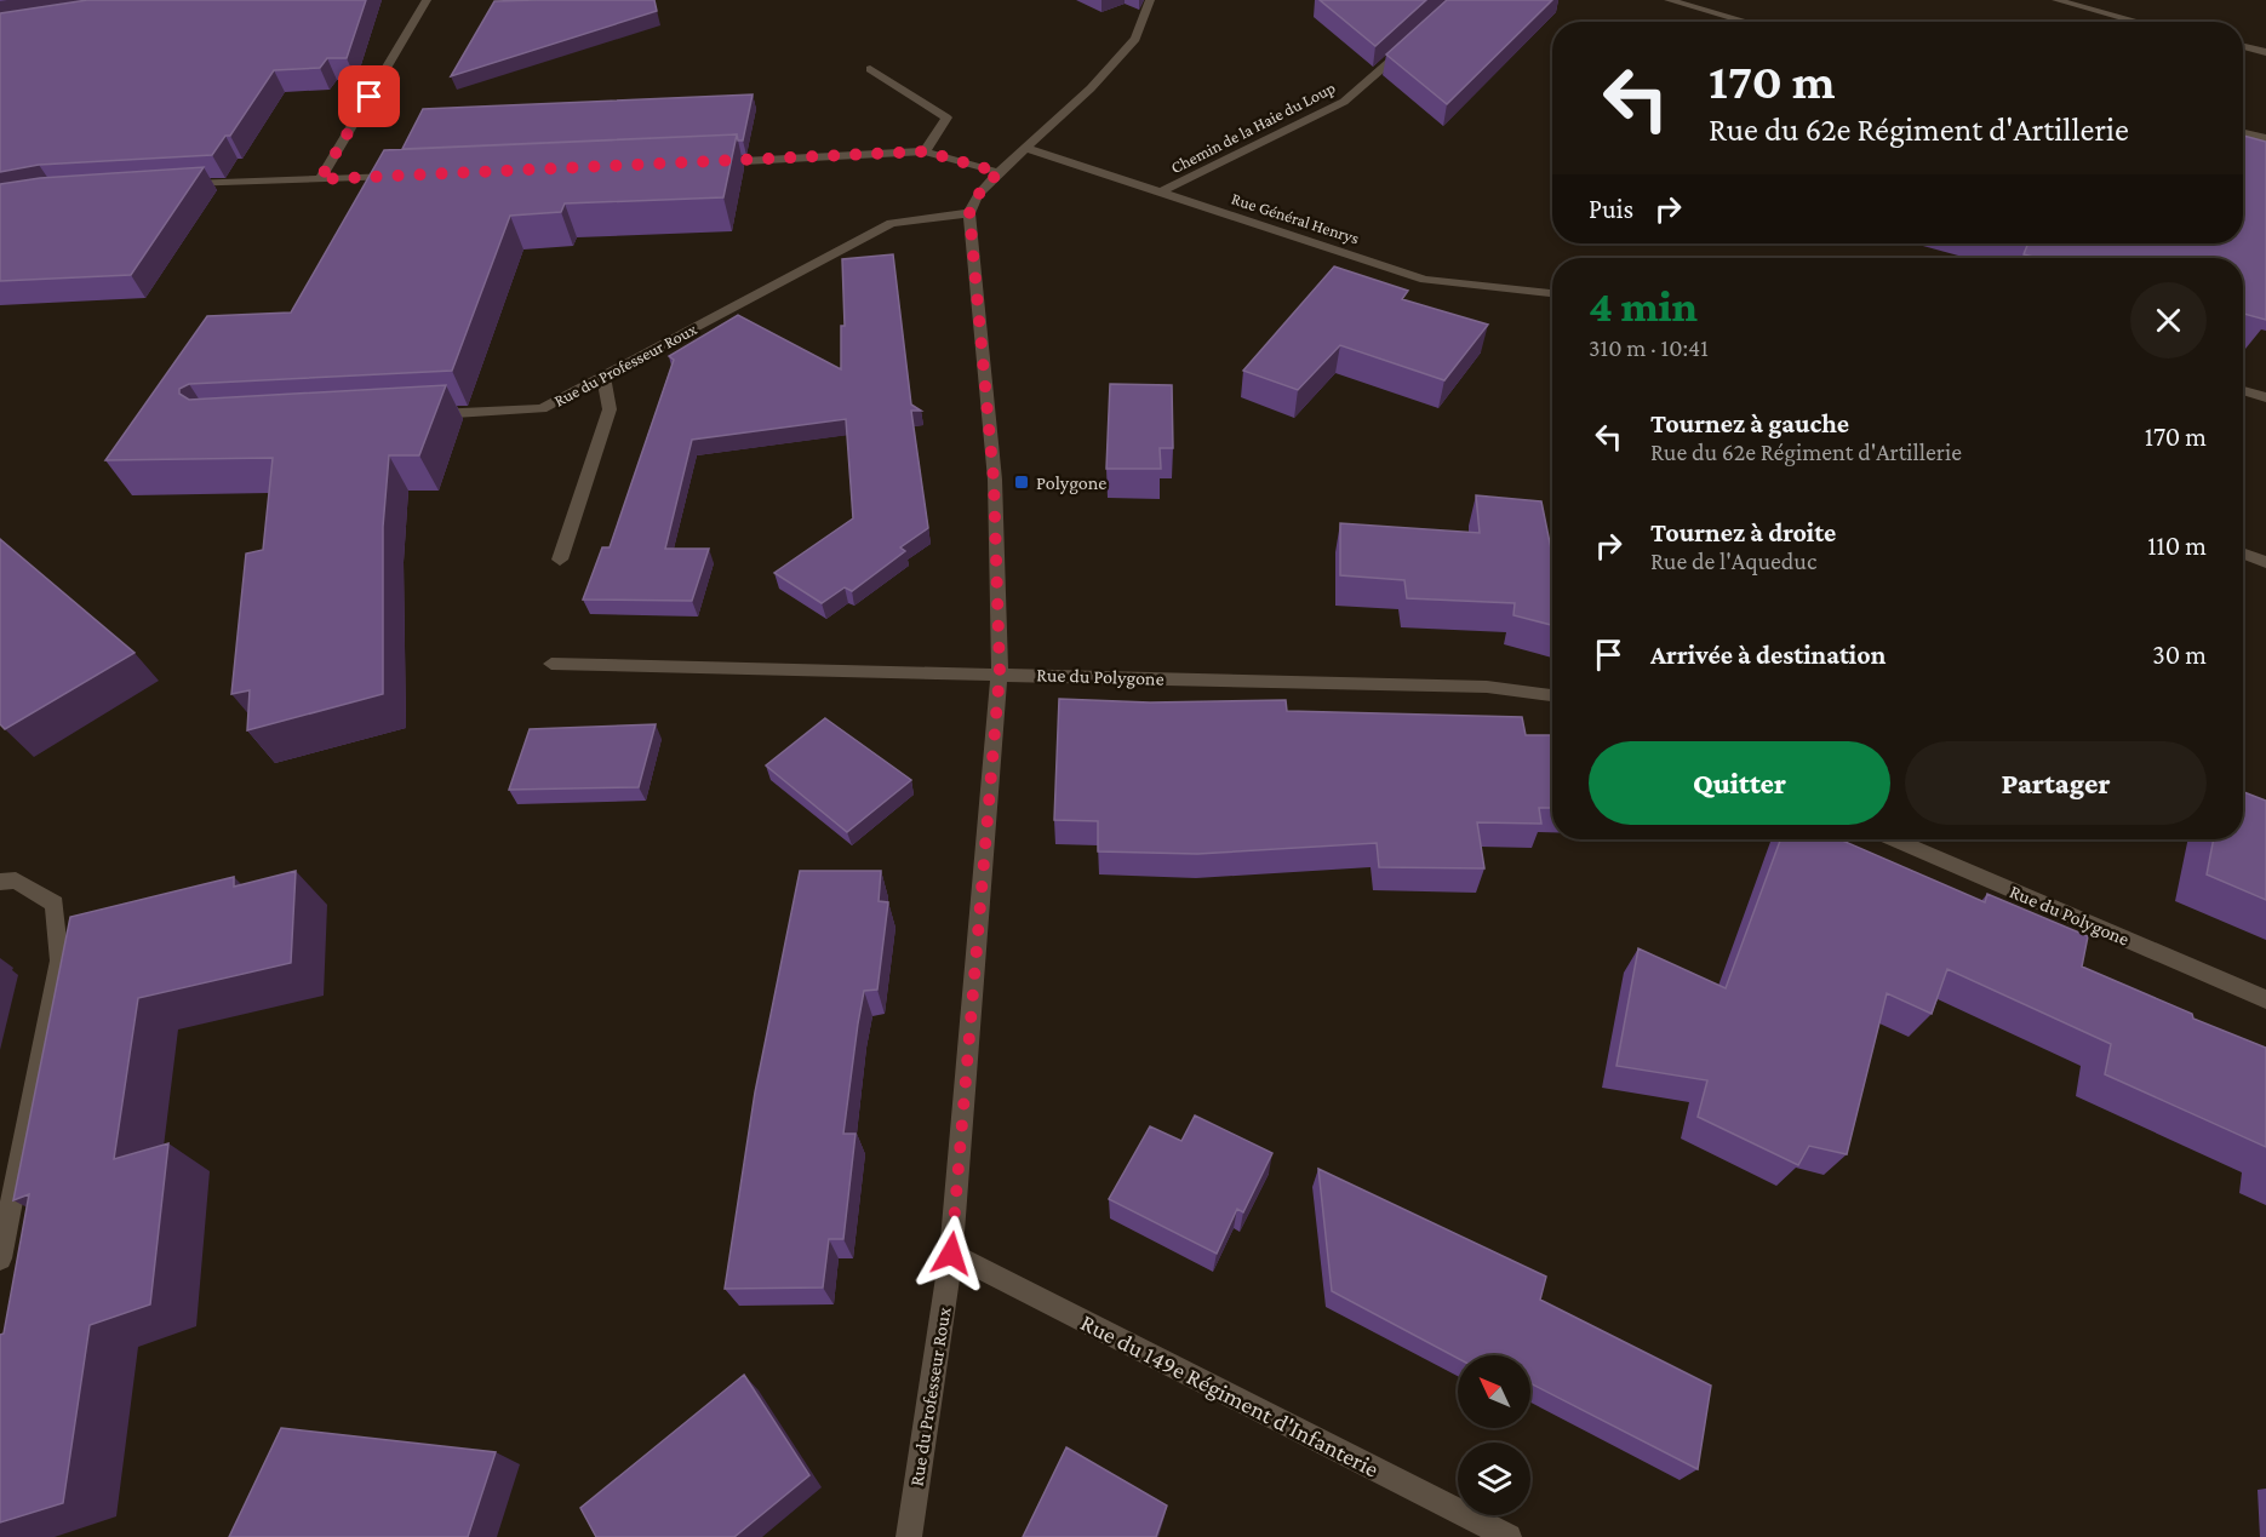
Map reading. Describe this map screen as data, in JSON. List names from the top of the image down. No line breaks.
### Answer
{"streets":{"street":["Chemin de la Haie du Loup","Rue Général Henrys","Rue du Professeur Roux","Rue du Polygone","Rue du 149e Régiment d'Infanterie"]},"crossings":[["Chemin de la Haie du Loup","Rue Général Henrys"],["Rue du Professeur Roux","Rue du Polygone"],["Rue du Professeur Roux","Rue du 149e Régiment d'Infanterie"]],"places":{"transit":["Polygone"]},"north":"top left","page":{"turn":["170 m","Rue du 62e Régiment d'Artillerie"],"then":"Puis","heading":["4 min","310 m · 10:41"],"list":[{"name":"Tournez à gauche","note":"Rue du 62e Régiment d'Artillerie","value":"170 m"},{"name":"Tournez à droite","note":"Rue de l'Aqueduc","value":"110 m"},{"name":"Arrivée à destination","value":"30 m"}],"buttons":["Quitter","Partager"]}}
